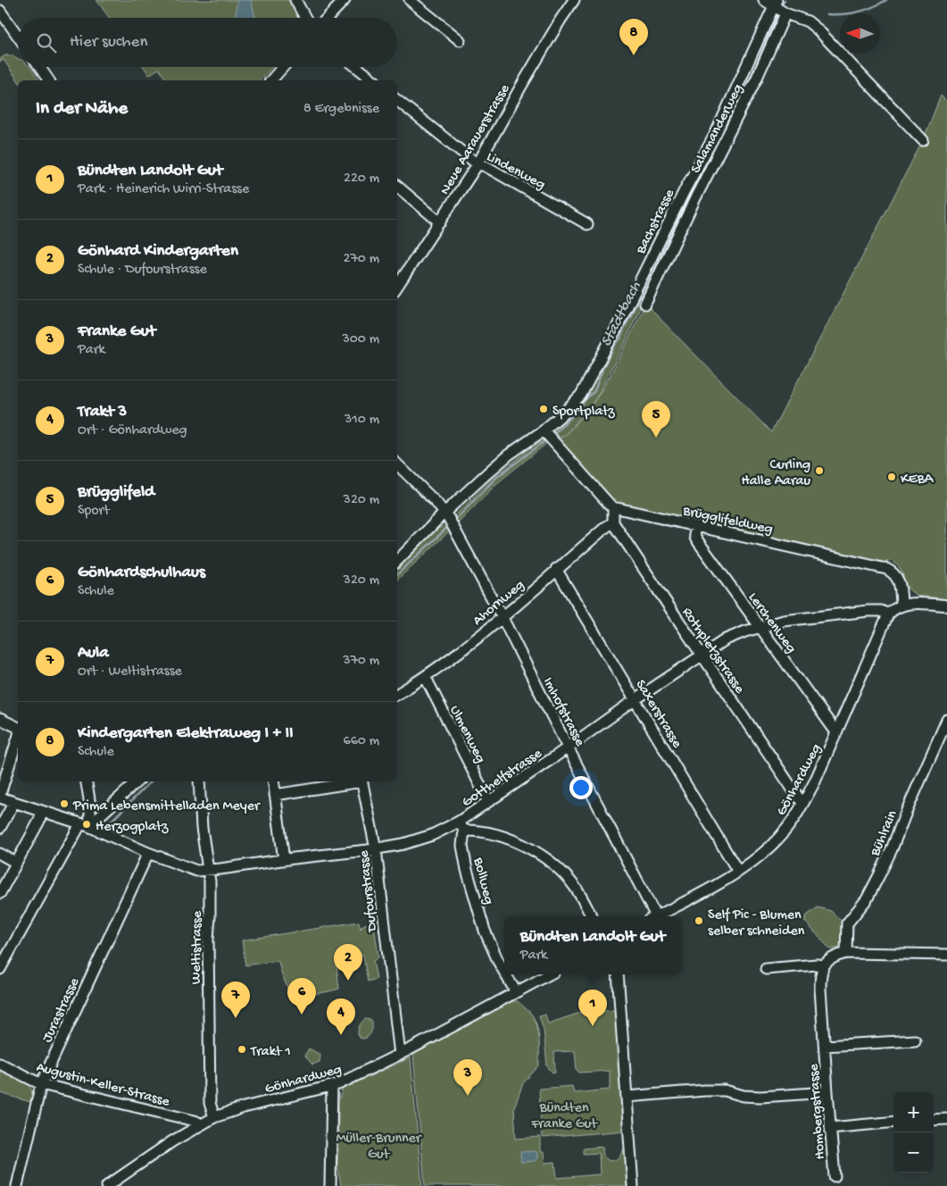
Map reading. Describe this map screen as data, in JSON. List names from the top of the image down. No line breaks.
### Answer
{"streets":{"street":["Salamanderweg","Neue Aarauerstrasse","Lindenweg","Bachstrasse","Brügglifeldweg","Ahornweg","Lerchenweg","Rothpletzstrasse","Imhofstrasse","Saxerstrasse","Ulmenweg","Gotthelfstrasse","Gönhardweg","Bühlrain","Bollweg","Dufourstrasse","Weltistrasse","Jurastrasse","Augustin-Keller-Strasse","Hombergstrasse"]},"crossings":[["Neue Aarauerstrasse","Lindenweg"],["Bachstrasse","Imhofstrasse"],["Brügglifeldweg","Lerchenweg"],["Ahornweg","Rothpletzstrasse"],["Ahornweg","Imhofstrasse"],["Ahornweg","Saxerstrasse"],["Ahornweg","Ulmenweg"],["Lerchenweg","Gotthelfstrasse"],["Lerchenweg","Gönhardweg"],["Rothpletzstrasse","Gotthelfstrasse"],["Rothpletzstrasse","Gönhardweg"],["Imhofstrasse","Gotthelfstrasse"],["Saxerstrasse","Gotthelfstrasse"],["Saxerstrasse","Gönhardweg"],["Ulmenweg","Gotthelfstrasse"],["Gotthelfstrasse","Gönhardweg"],["Gotthelfstrasse","Bollweg"],["Gotthelfstrasse","Dufourstrasse"],["Gotthelfstrasse","Weltistrasse"],["Gotthelfstrasse","Jurastrasse"],["Gönhardweg","Bollweg"],["Gönhardweg","Dufourstrasse"],["Gönhardweg","Weltistrasse"],["Gönhardweg","Augustin-Keller-Strasse"],["Jurastrasse","Augustin-Keller-Strasse"]],"water":["Stadtbach"],"parks":["Bündten Franke Gut","Müller-Brunner Gut"],"places":["Sportplatz","Curling Halle Aarau","KEBA","Prima Lebensmittelladen Meyer","Herzogplatz","Self Pic - Blumen selber schneiden","Trakt 1"],"north":"left","page":{"search":"Hier suchen","pins":["8","5","2","6","7","1","4","3"],"heading":["In der Nähe","8 Ergebnisse"],"list":[{"mark":"1","name":"Bündten Landolt Gut","note":"Park · Heinerich Wirri-Strasse","value":"220 m"},{"mark":"2","name":"Gönhard Kindergarten","note":"Schule · Dufourstrasse","value":"270 m"},{"mark":"3","name":"Franke Gut","note":"Park","value":"300 m"},{"mark":"4","name":"Trakt 3","note":"Ort · Gönhardweg","value":"310 m"},{"mark":"5","name":"Brügglifeld","note":"Sport","value":"320 m"},{"mark":"6","name":"Gönhardschulhaus","note":"Schule","value":"320 m"},{"mark":"7","name":"Aula","note":"Ort · Weltistrasse","value":"370 m"},{"mark":"8","name":"Kindergarten Elektraweg I + II","note":"Schule","value":"660 m"}],"popup":["Bündten Landolt Gut","Park"],"map_buttons":["+","−"]}}
